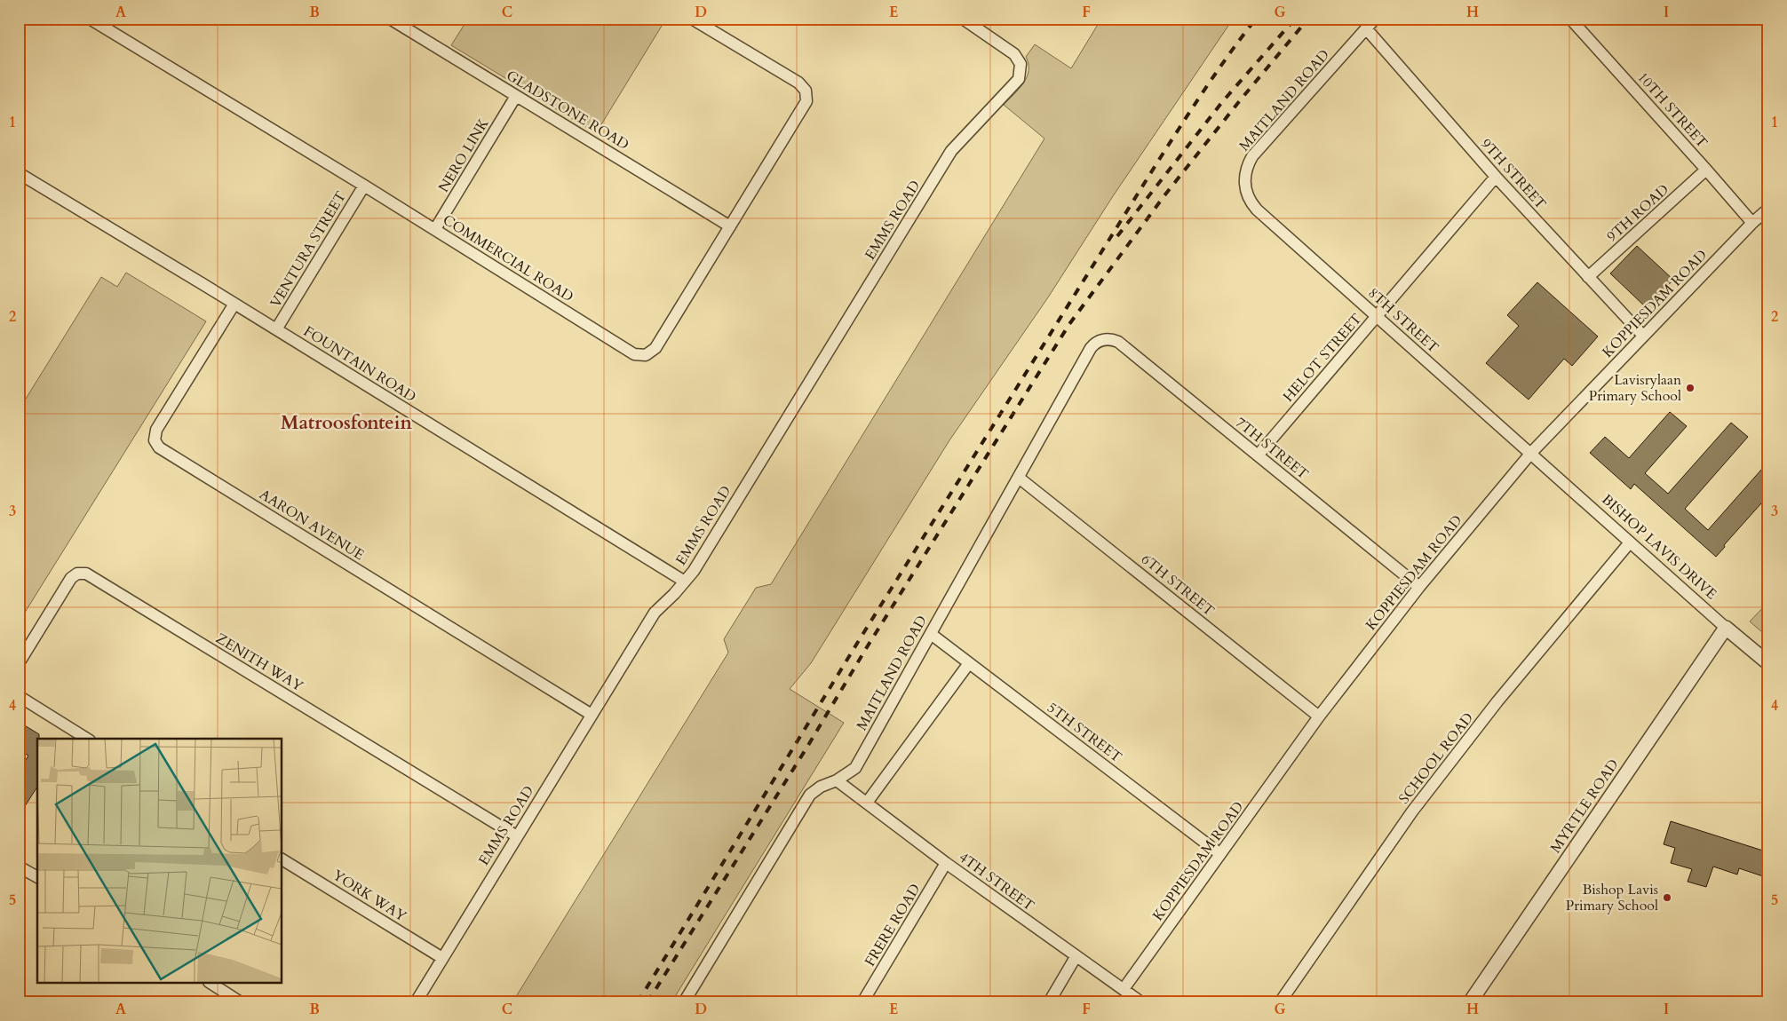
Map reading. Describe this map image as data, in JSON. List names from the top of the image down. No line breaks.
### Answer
{"streets":{"street":["MAITLAND ROAD","GLADSTONE ROAD","10TH STREET","NERO LINK","9TH STREET","9TH ROAD","EMMS ROAD","VENTURA STREET","COMMERCIAL ROAD","KOPPIESDAM ROAD","8TH STREET","HELOT STREET","FOUNTAIN ROAD","7TH STREET","AARON AVENUE","BISHOP LAVIS DRIVE","6TH STREET","ZENITH WAY","5TH STREET","SCHOOL ROAD","MYRTLE ROAD","4TH STREET","YORK WAY","FRERE ROAD"]},"crossings":[["MAITLAND ROAD","9TH STREET"],["MAITLAND ROAD","8TH STREET"],["MAITLAND ROAD","7TH STREET"],["MAITLAND ROAD","6TH STREET"],["MAITLAND ROAD","5TH STREET"],["MAITLAND ROAD","4TH STREET"],["GLADSTONE ROAD","NERO LINK"],["GLADSTONE ROAD","COMMERCIAL ROAD"],["10TH STREET","9TH ROAD"],["10TH STREET","KOPPIESDAM ROAD"],["NERO LINK","COMMERCIAL ROAD"],["9TH STREET","9TH ROAD"],["9TH STREET","KOPPIESDAM ROAD"],["9TH STREET","HELOT STREET"],["EMMS ROAD","FOUNTAIN ROAD"],["EMMS ROAD","AARON AVENUE"],["EMMS ROAD","ZENITH WAY"],["EMMS ROAD","YORK WAY"],["VENTURA STREET","COMMERCIAL ROAD"],["VENTURA STREET","FOUNTAIN ROAD"],["KOPPIESDAM ROAD","8TH STREET"],["KOPPIESDAM ROAD","7TH STREET"],["KOPPIESDAM ROAD","BISHOP LAVIS DRIVE"],["KOPPIESDAM ROAD","6TH STREET"],["KOPPIESDAM ROAD","5TH STREET"],["KOPPIESDAM ROAD","4TH STREET"],["8TH STREET","HELOT STREET"],["8TH STREET","BISHOP LAVIS DRIVE"],["HELOT STREET","7TH STREET"],["FOUNTAIN ROAD","AARON AVENUE"],["BISHOP LAVIS DRIVE","SCHOOL ROAD"],["BISHOP LAVIS DRIVE","MYRTLE ROAD"],["4TH STREET","FRERE ROAD"]],"districts":["Matroosfontein"],"places":["Lavisrylaan Primary School","Bishop Lavis Primary School"],"grid":{"columns":["A","B","C","D","E","F","G","H","I"],"rows":["1","2","3","4","5"]}}
